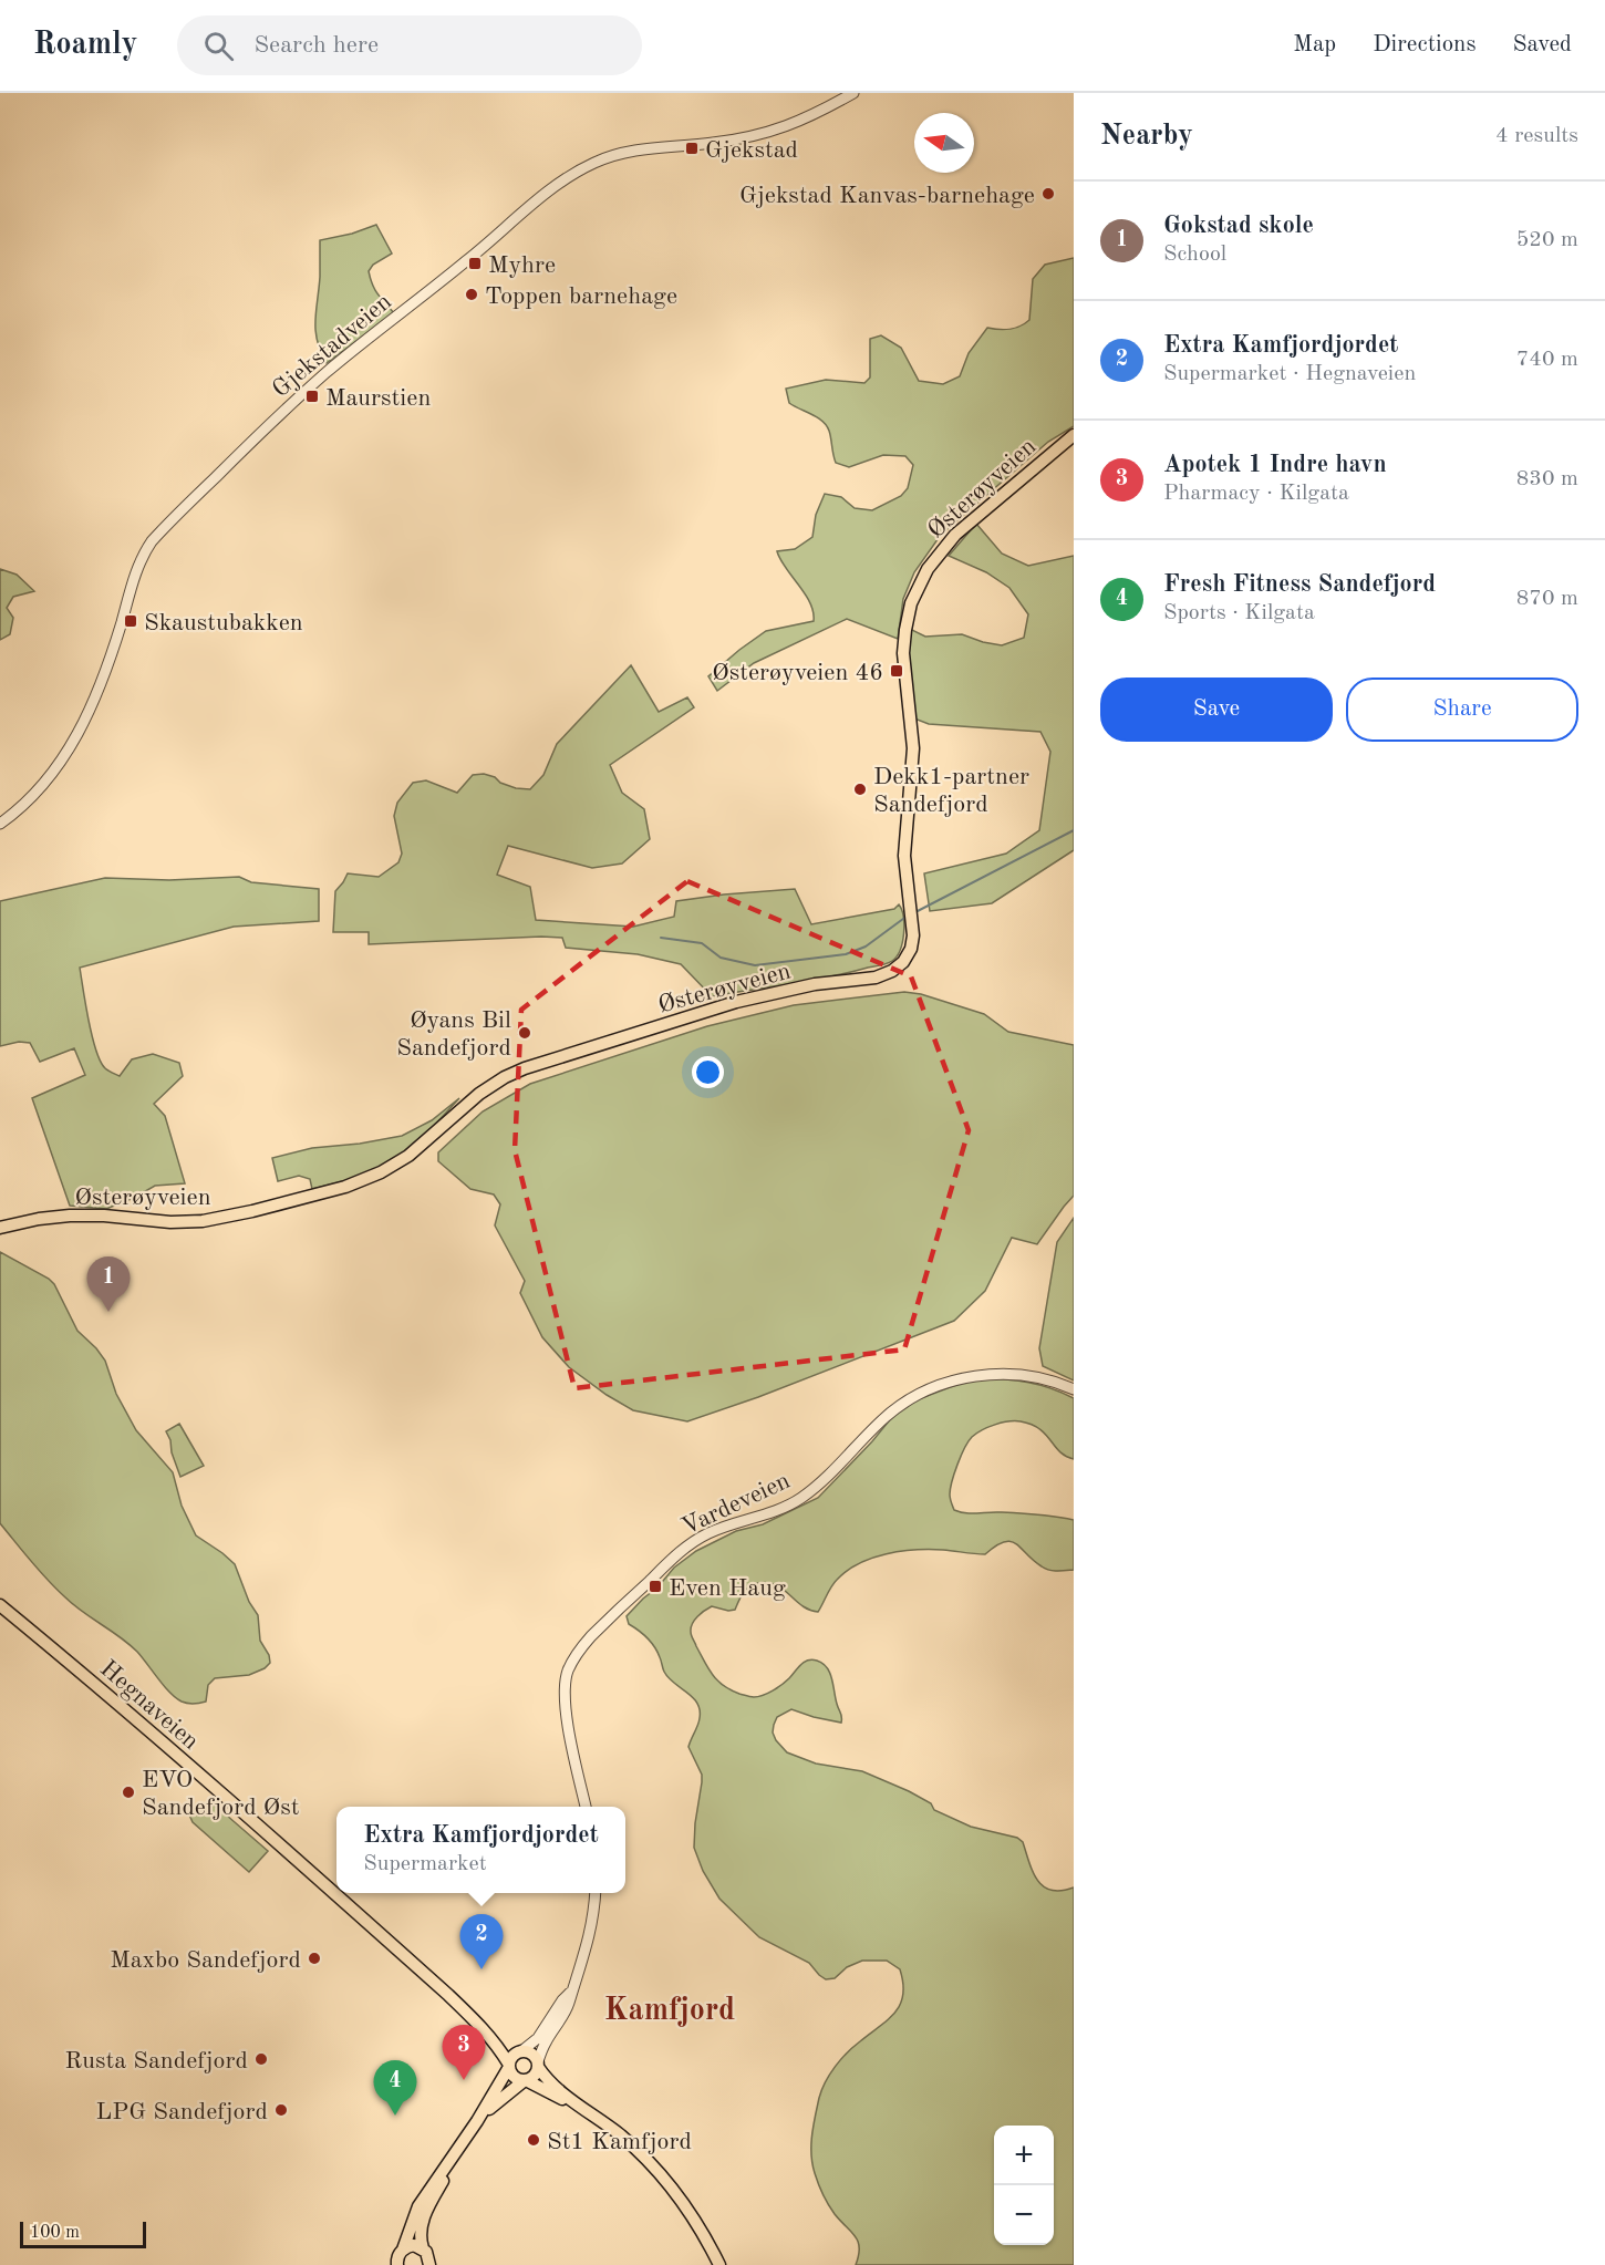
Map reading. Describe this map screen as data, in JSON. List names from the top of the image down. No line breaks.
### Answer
{"streets":{"main road":["Østerøyveien","Hegnaveien"],"street":["Gjekstadveien","Vardeveien"]},"districts":["Kamfjord"],"places":{"transit":["Gjekstad","Myhre","Maurstien","Skaustubakken","Østerøyveien 46","Even Haug"],"other":["Gjekstad Kanvas-barnehage","Toppen barnehage","Dekk1-partner Sandefjord","Øyans Bil Sandefjord","EVO Sandefjord Øst","Maxbo Sandefjord","Rusta Sandefjord","LPG Sandefjord","St1 Kamfjord"]},"scale_bar":"100 m","north":"left","page":{"header":"Roamly","search":"Search here","nav":["Map","Directions","Saved"],"heading":["Nearby","4 results"],"list":[{"mark":"1","name":"Gokstad skole","note":"School","value":"520 m"},{"mark":"2","name":"Extra Kamfjordjordet","note":"Supermarket · Hegnaveien","value":"740 m"},{"mark":"3","name":"Apotek 1 Indre havn","note":"Pharmacy · Kilgata","value":"830 m"},{"mark":"4","name":"Fresh Fitness Sandefjord","note":"Sports · Kilgata","value":"870 m"}],"buttons":["Save","Share"],"pins":["1","2","3","4"],"popup":["Extra Kamfjordjordet","Supermarket"],"map_buttons":["+","−"],"scale":"100 m"}}
